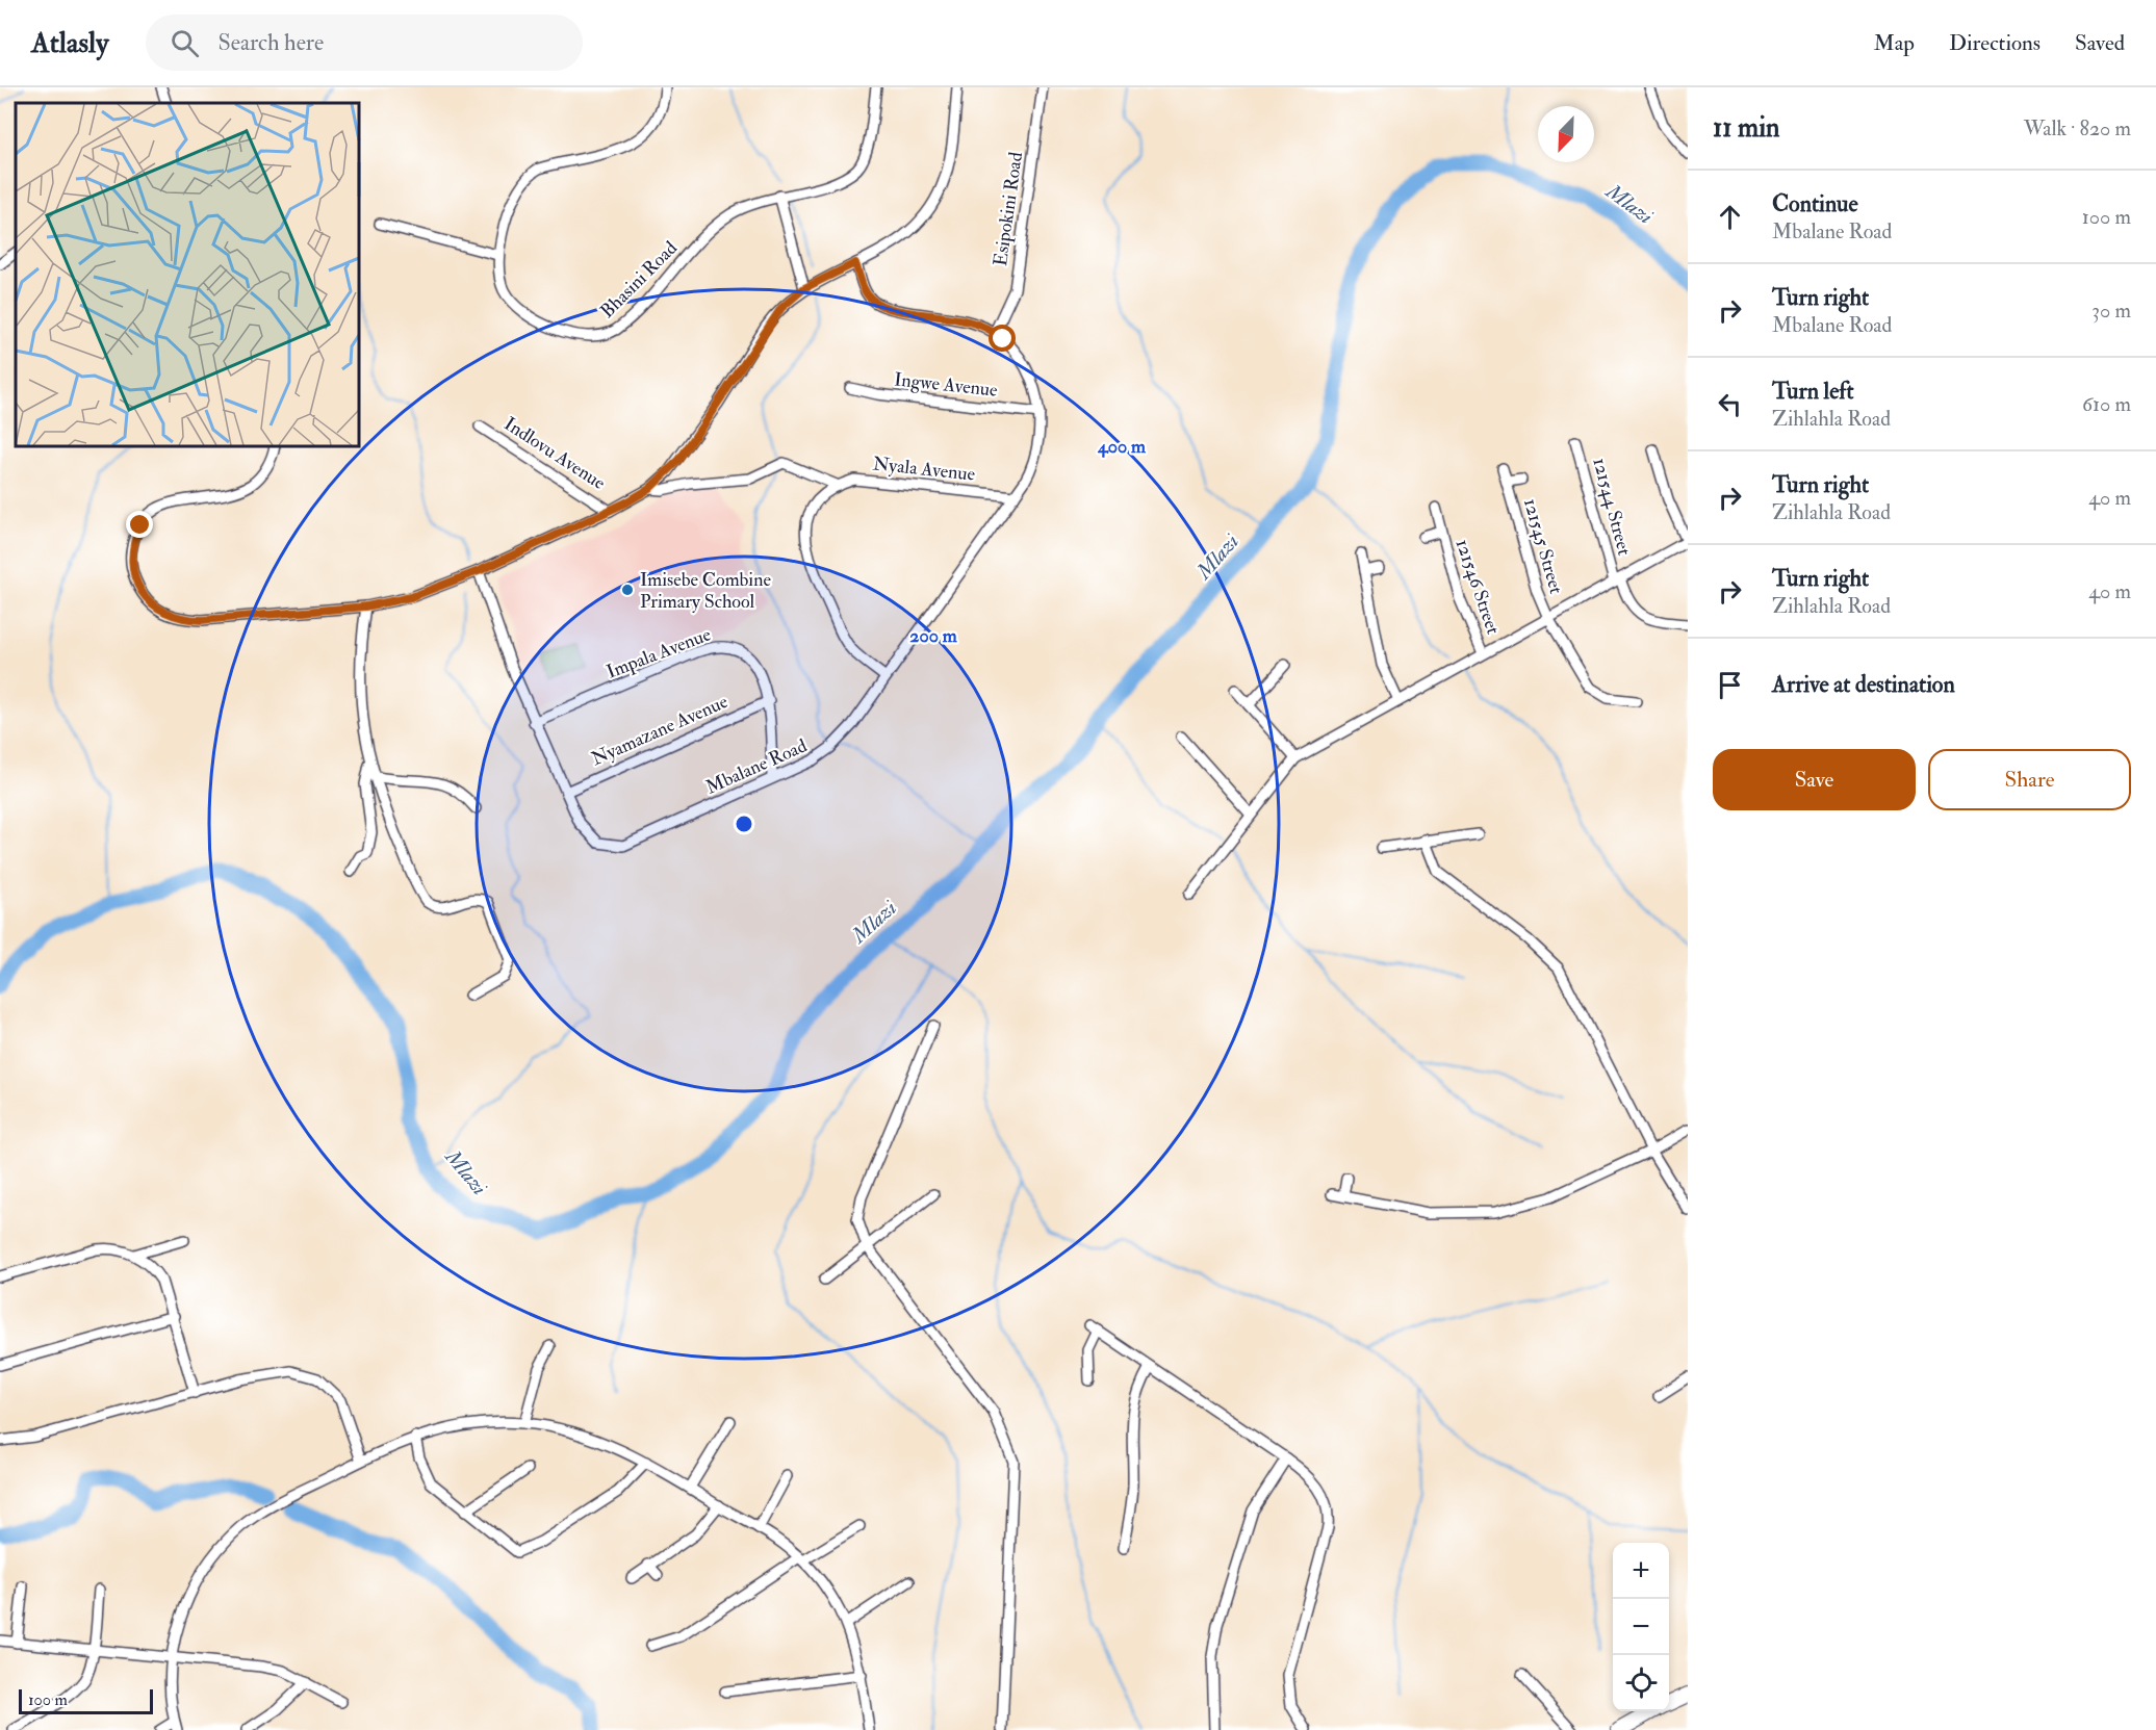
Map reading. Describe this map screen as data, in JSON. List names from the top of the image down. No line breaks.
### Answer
{"streets":{"street":["Esipokini Road","Bhasini Road","Ingwe Avenue","Indlovu Avenue","Nyala Avenue","121544 Street","121545 Street","121546 Street","Impala Avenue","Nyamazane Avenue","Mbalane Road"]},"crossings":[["Esipokini Road","Mbalane Road"],["Ingwe Avenue","Mbalane Road"],["Nyala Avenue","Mbalane Road"],["Impala Avenue","Nyamazane Avenue"],["Impala Avenue","Mbalane Road"],["Nyamazane Avenue","Mbalane Road"]],"water":["Mlazi"],"places":["Imisebe Combine Primary School"],"scale_bar":"100 m","north":"bottom left","page":{"header":"Atlasly","search":"Search here","nav":["Map","Directions","Saved"],"heading":["11 min","Walk · 820 m"],"list":[["Continue","Mbalane Road","100 m"],["Turn right","Mbalane Road","30 m"],["Turn left","Zihlahla Road","610 m"],["Turn right","Zihlahla Road","40 m"],["Turn right","Zihlahla Road","40 m"],"Arrive at destination"],"buttons":["Save","Share"],"map_buttons":["+","−"],"scale":"100 m"},"rings":["400 m","200 m"]}
